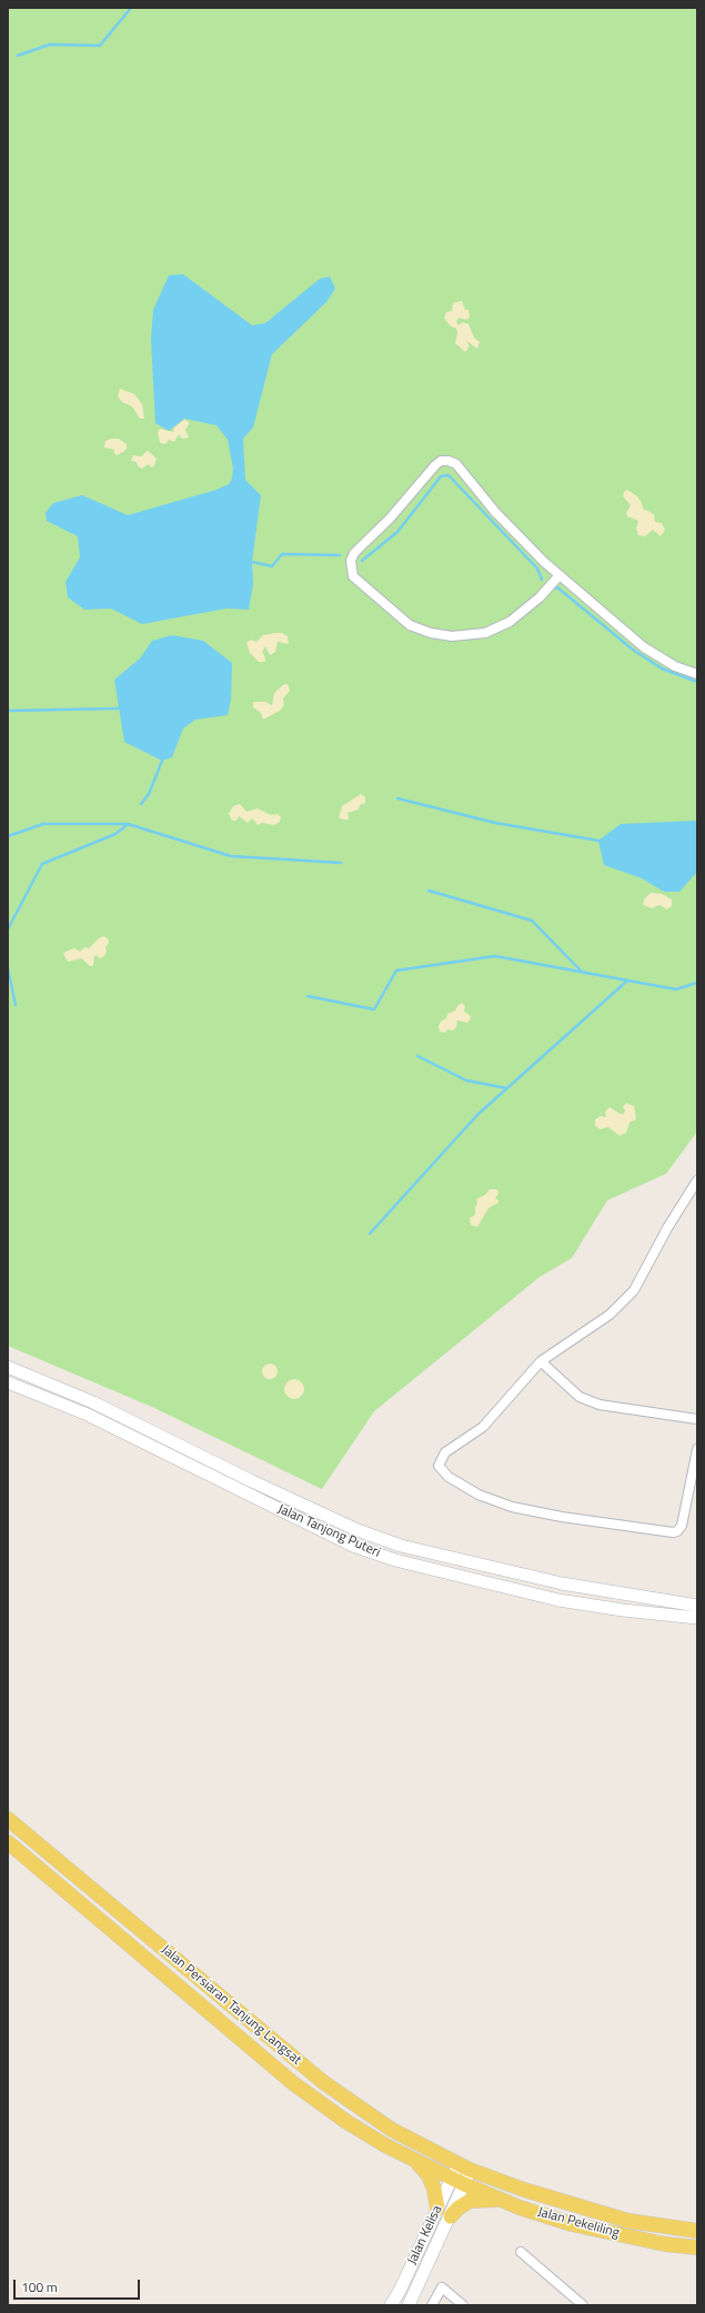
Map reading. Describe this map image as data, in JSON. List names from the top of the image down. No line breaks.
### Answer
{"streets":{"main road":["Jalan Persiaran Tanjung Langsat","Jalan Pekeliling"],"street":["Jalan Tanjong Puteri","Jalan Kelisa"]},"crossings":[["Jalan Persiaran Tanjung Langsat","Jalan Pekeliling"],["Jalan Persiaran Tanjung Langsat","Jalan Kelisa"],["Jalan Pekeliling","Jalan Kelisa"]],"scale_bar":"100 m"}
